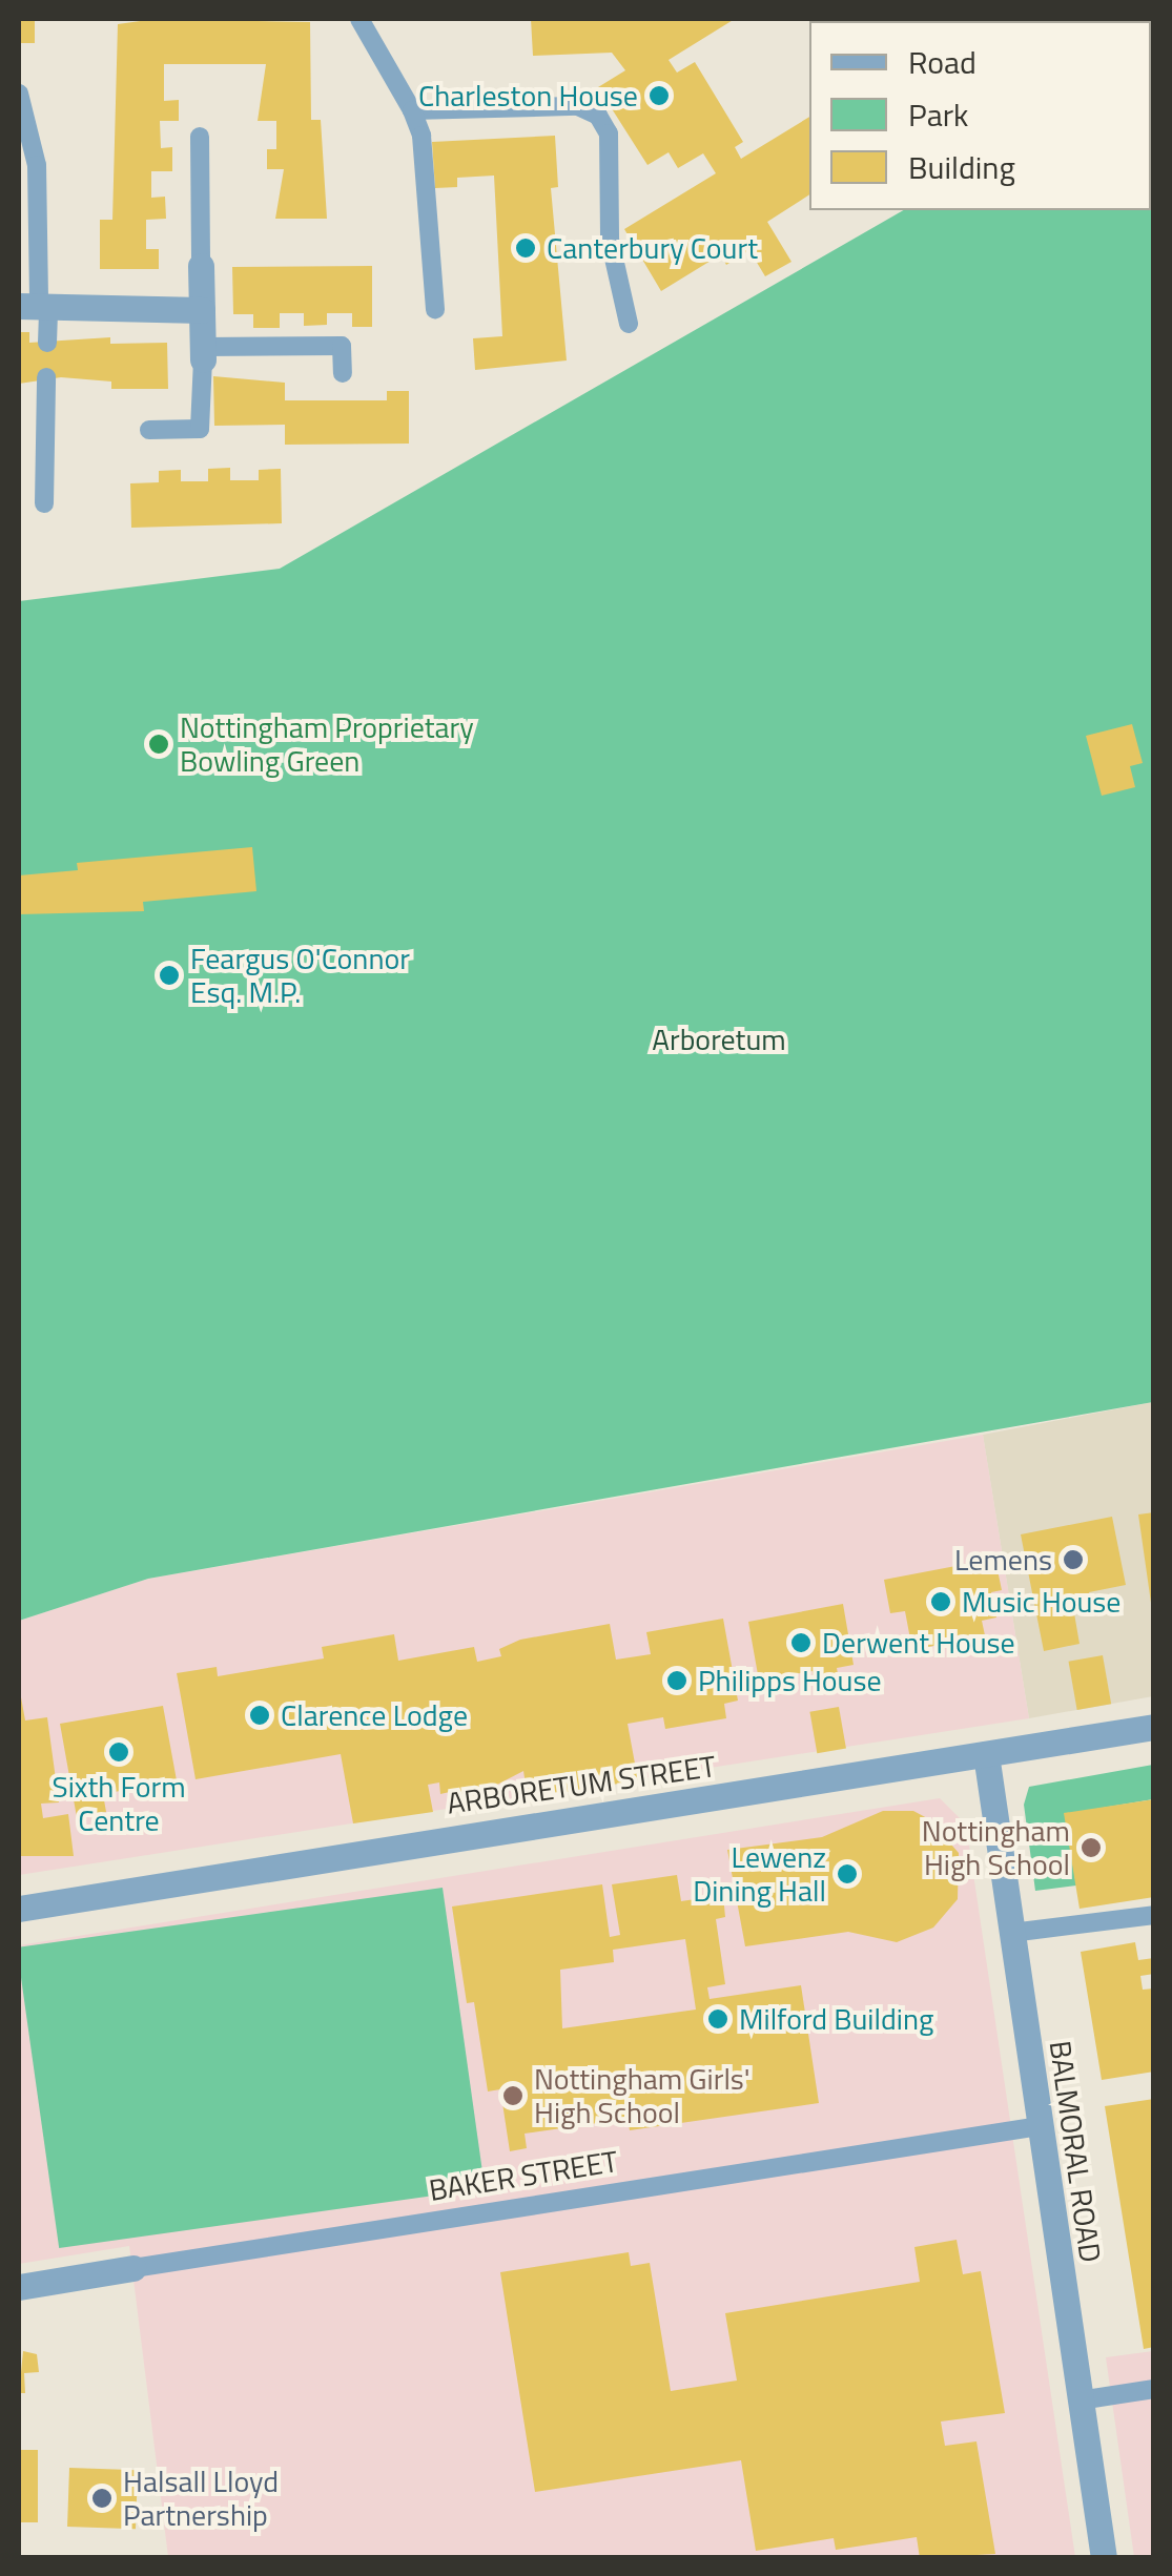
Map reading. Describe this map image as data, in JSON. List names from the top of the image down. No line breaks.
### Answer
{"streets":{"street":["ARBORETUM STREET","BALMORAL ROAD","BAKER STREET"]},"crossings":[["ARBORETUM STREET","BALMORAL ROAD"],["BALMORAL ROAD","BAKER STREET"]],"parks":["Arboretum"],"places":["Charleston House","Canterbury Court","Nottingham Proprietary Bowling Green","Feargus O'Connor Esq. M.P.","Lemens","Music House","Derwent House","Philipps House","Clarence Lodge","Sixth Form Centre","Nottingham High School","Lewenz Dining Hall","Milford Building","Nottingham Girls' High School","Halsall Lloyd Partnership"],"legend":["Road","Park","Building"]}
